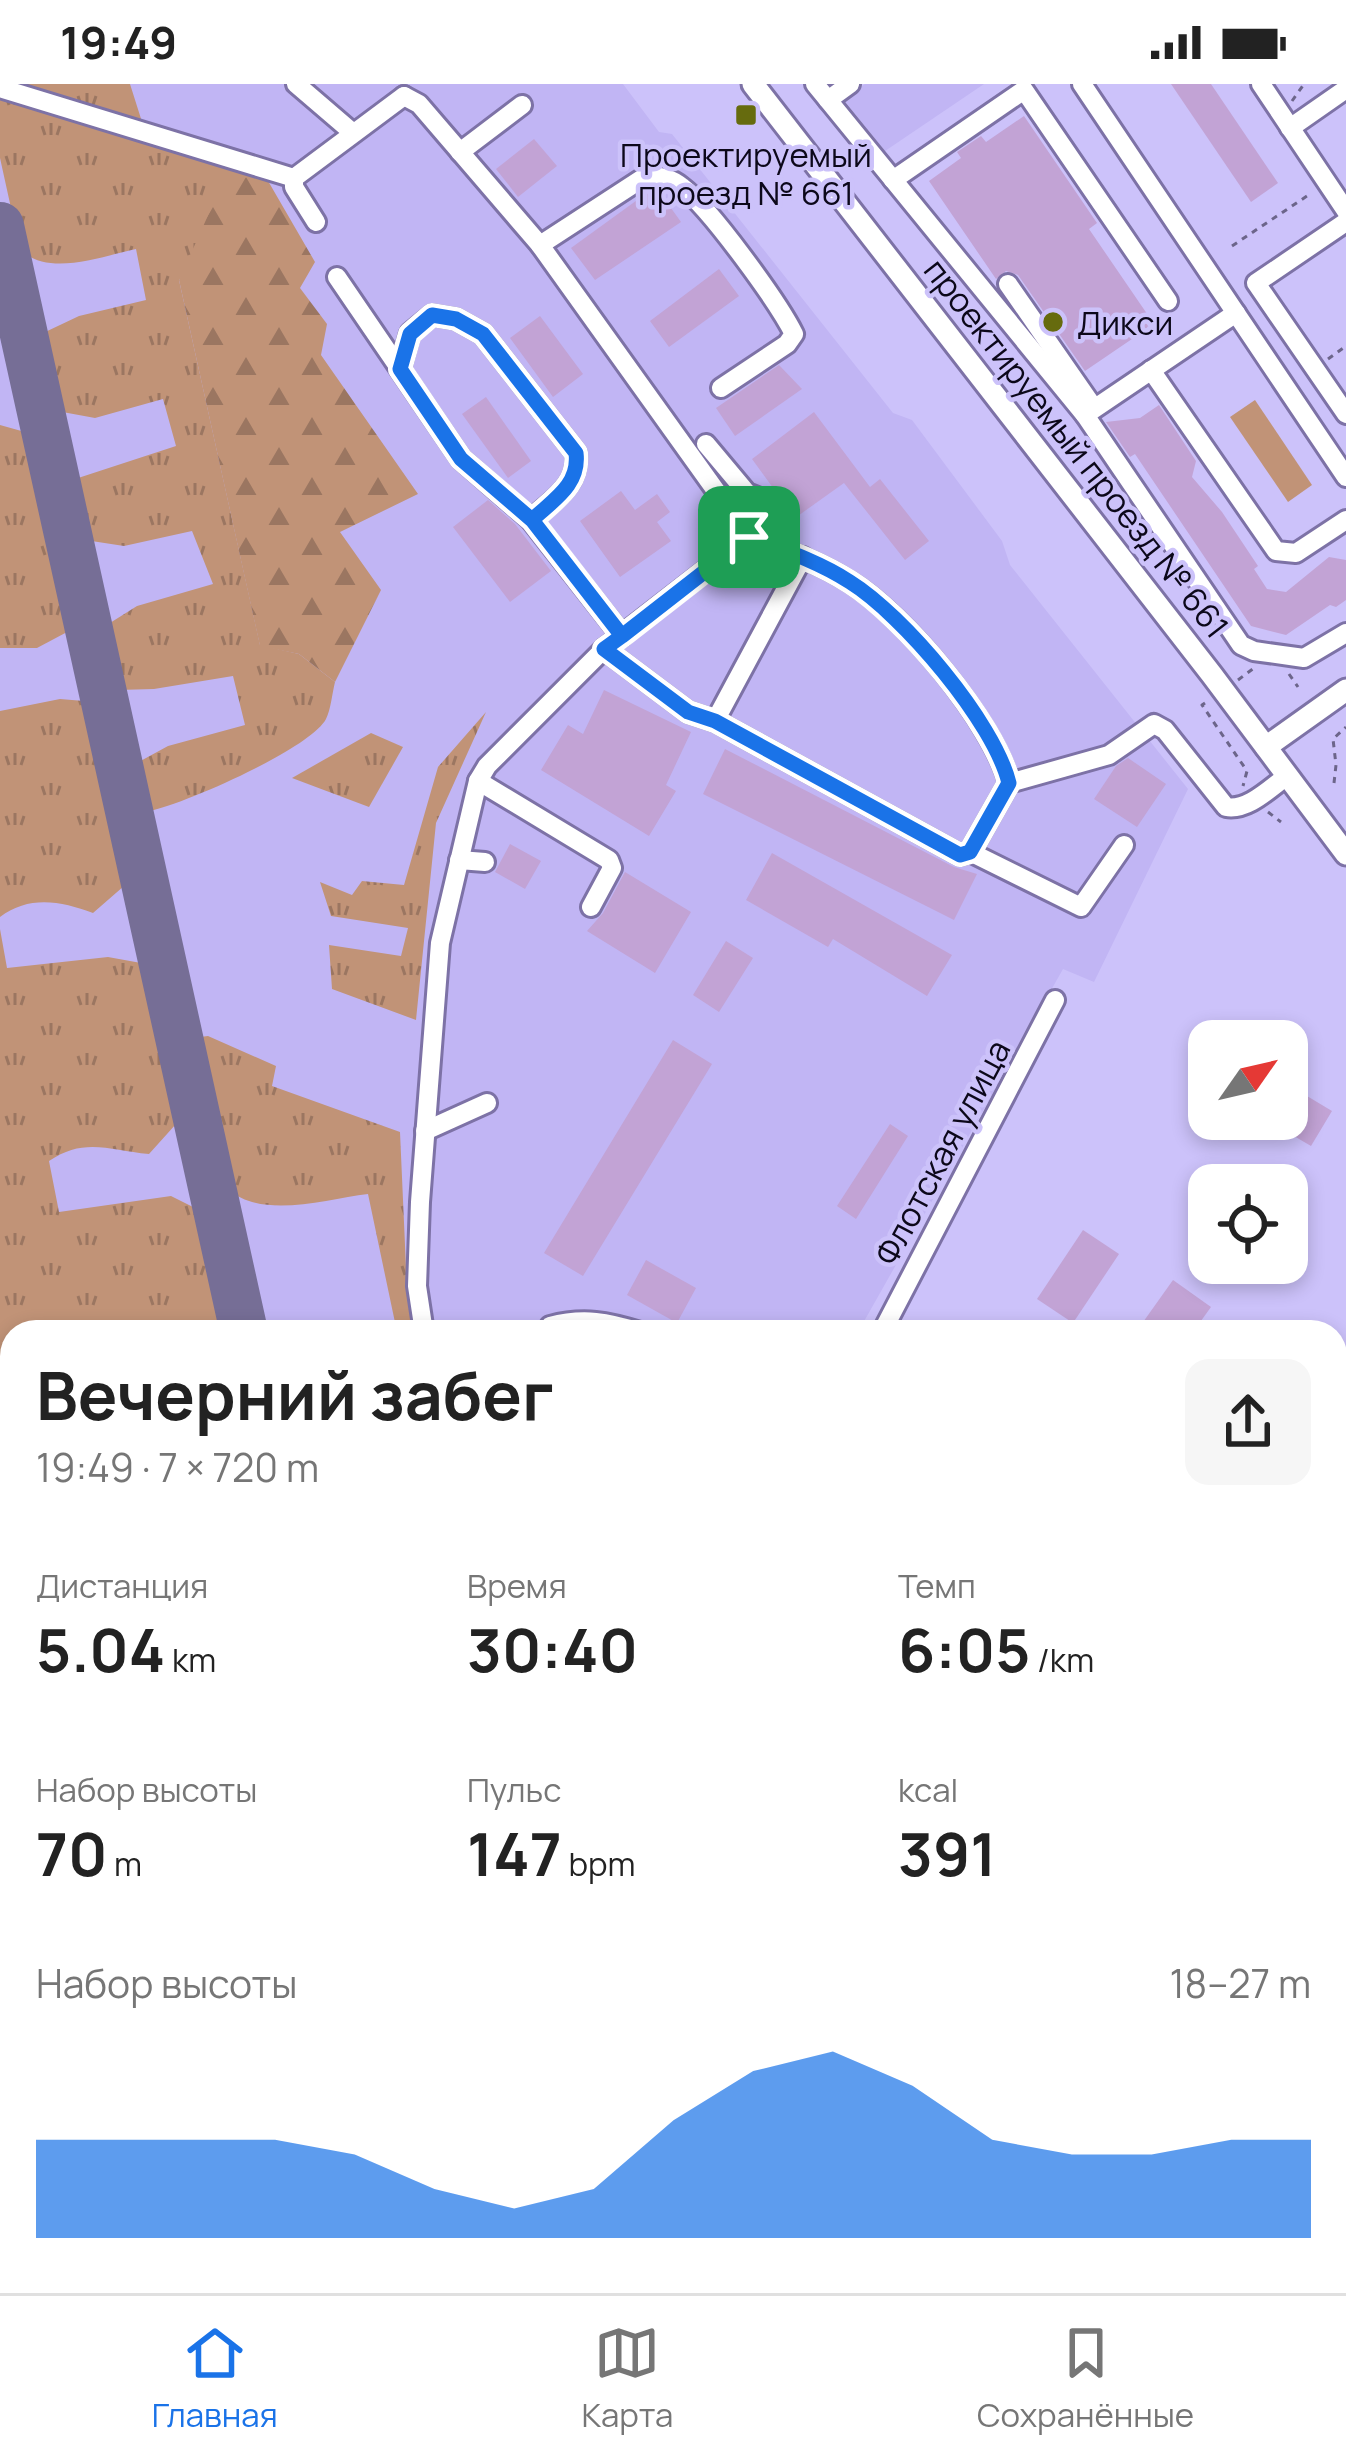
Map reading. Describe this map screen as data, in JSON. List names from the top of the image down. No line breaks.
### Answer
{"streets":{"main road":["проектируемый проезд № 661"],"street":["Флотская улица"]},"places":{"transit":["Проектируемый проезд № 661"],"other":["Дикси"]},"north":"top right","page":{"status":"19:49","heading":["Вечерний забег","19:49 · 7 × 720 m"],"stats":[["Дистанция","5.04 km"],["Время","30:40"],["Темп","6:05 /km"],["Набор высоты","70 m"],["Пульс","147 bpm"],["kcal","391"]],"chart":["Набор высоты","18–27 m"],"tabs":["Главная","Карта","Сохранённые"]}}
